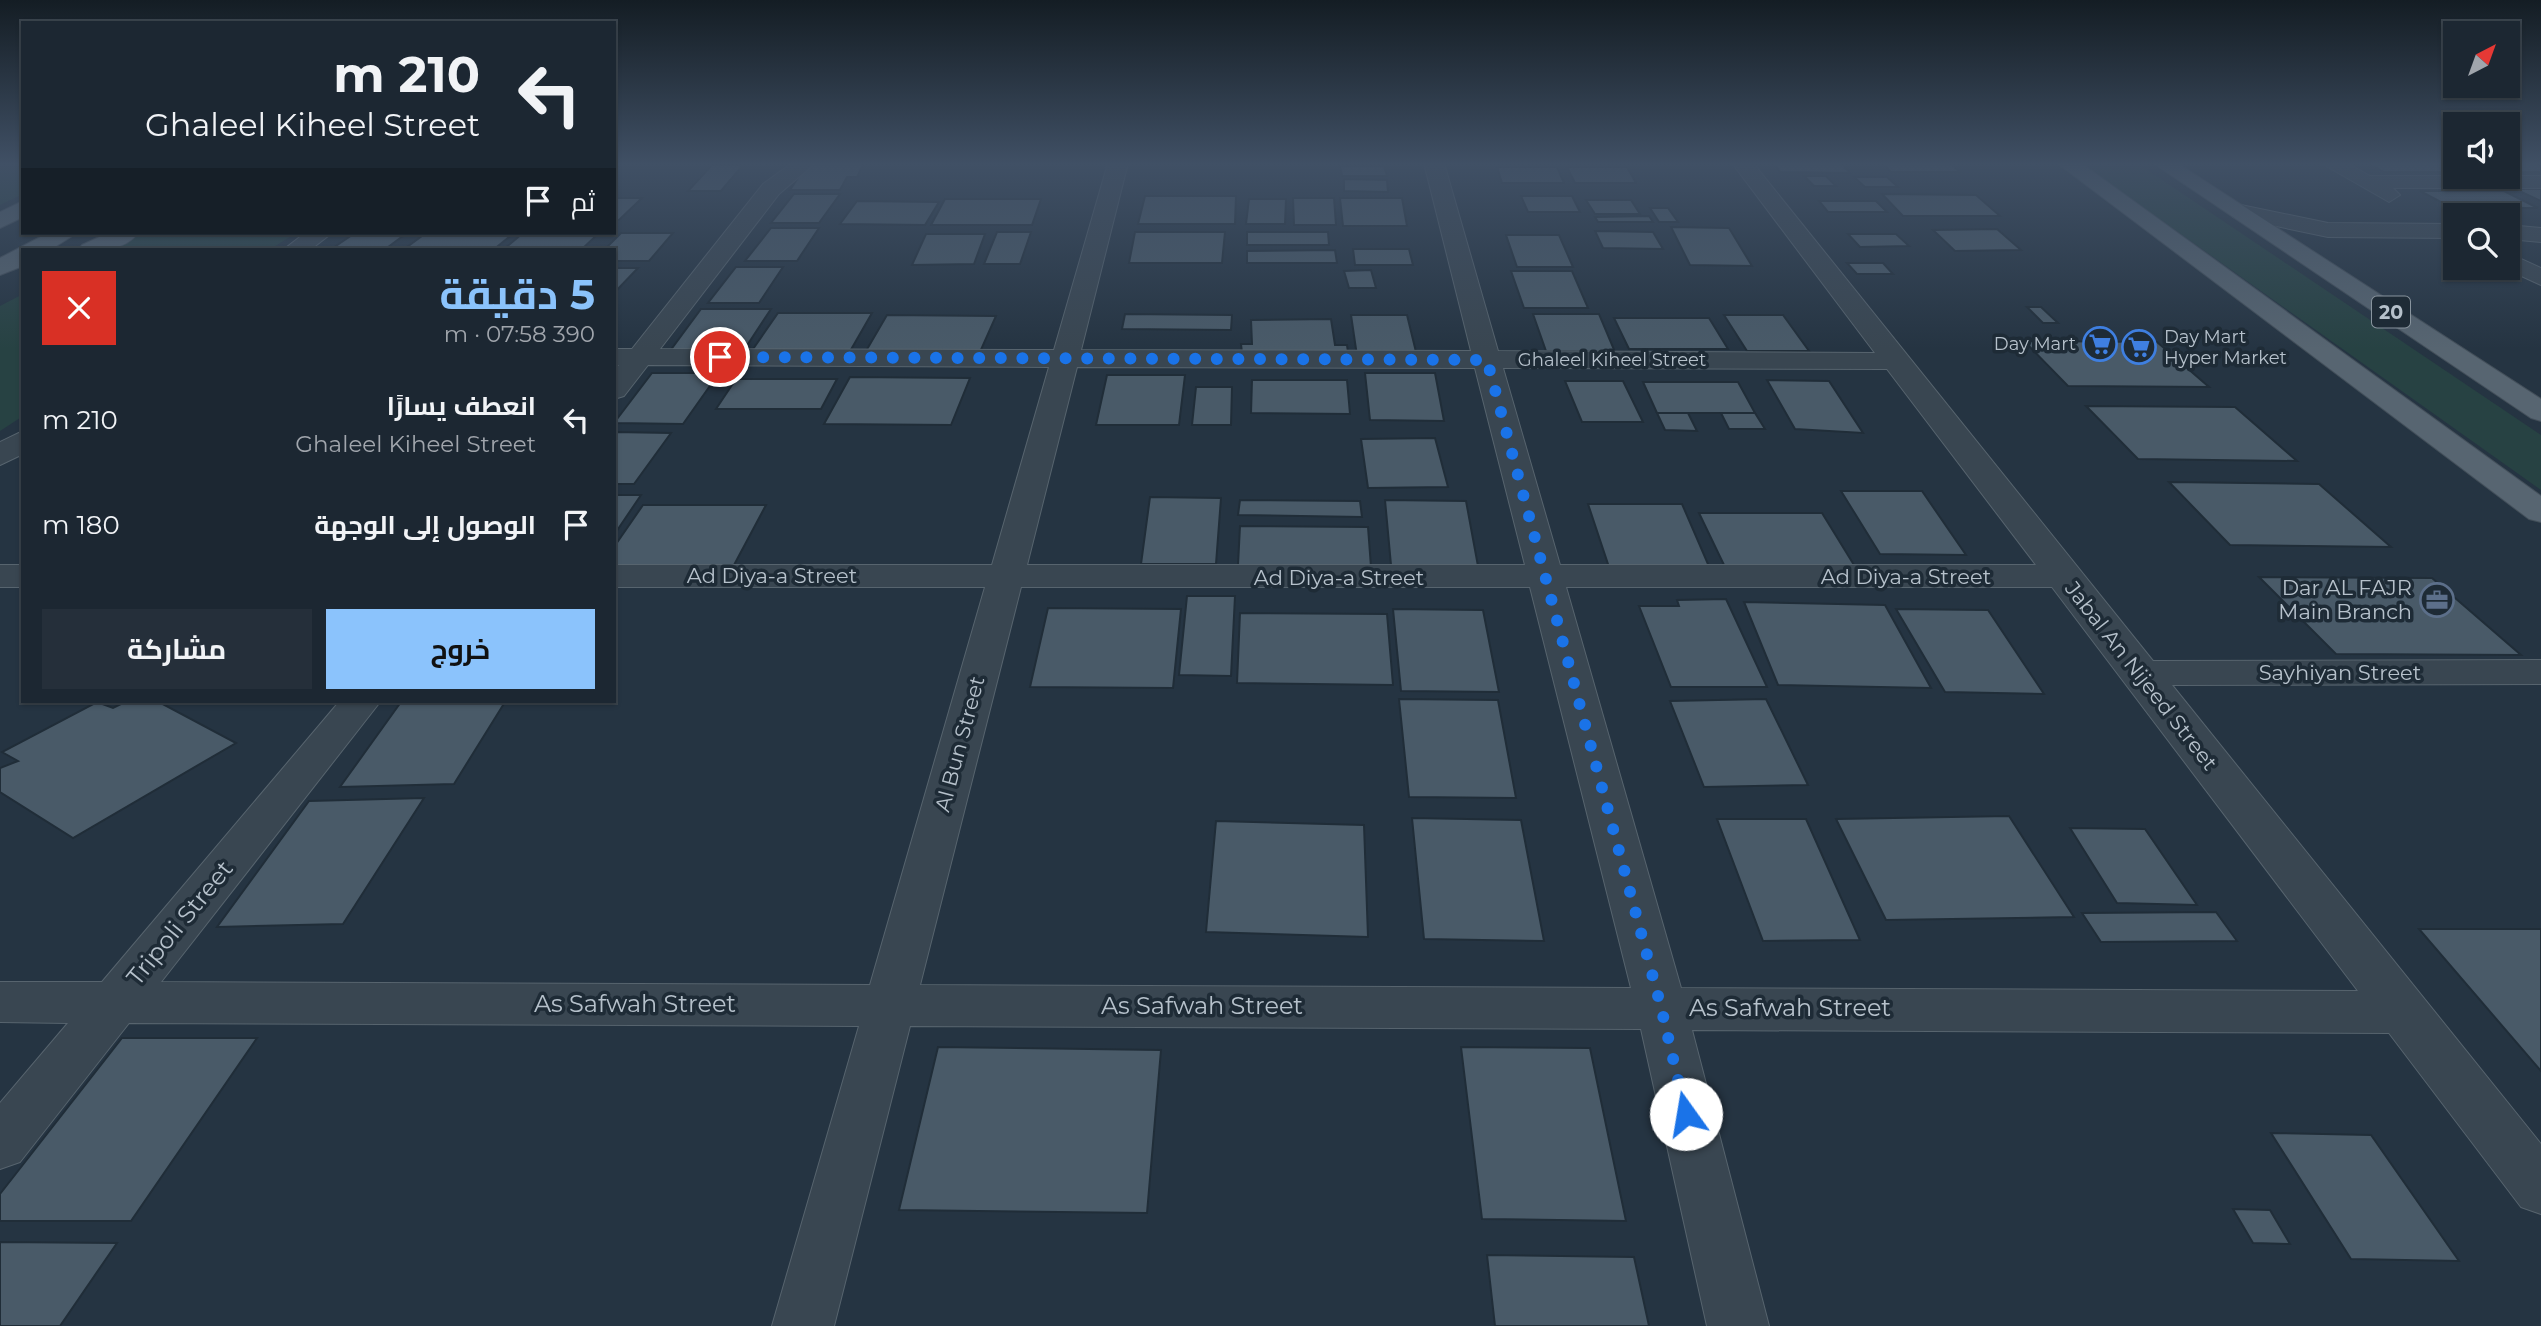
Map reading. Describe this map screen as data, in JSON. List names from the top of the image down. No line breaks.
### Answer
{"streets":{"main road":["20"],"street":["Ghaleel Kiheel Street","Ad Diya-a Street","Sayhiyan Street","Jabal An Nijeed Street","Al Bun Street","Tripoli Street","As Safwah Street"]},"crossings":[["Ghaleel Kiheel Street","Jabal An Nijeed Street"],["Ghaleel Kiheel Street","Al Bun Street"],["Ad Diya-a Street","Jabal An Nijeed Street"],["Ad Diya-a Street","Al Bun Street"],["Sayhiyan Street","Jabal An Nijeed Street"],["Jabal An Nijeed Street","As Safwah Street"],["Al Bun Street","As Safwah Street"],["Tripoli Street","As Safwah Street"]],"places":{"supermarket":["Day Mart","Day Mart Hyper Market"],"office":["Dar AL FAJR Main Branch"]},"north":"top right","page":{"turn":["210 m","Ghaleel Kiheel Street"],"then":"ثم","heading":["5 دقيقة","390 m · 07:58"],"list":[{"name":"انعطف يسارًا","note":"Ghaleel Kiheel Street","value":"210 m"},{"name":"الوصول إلى الوجهة","value":"180 m"}],"buttons":["خروج","مشاركة"]}}
